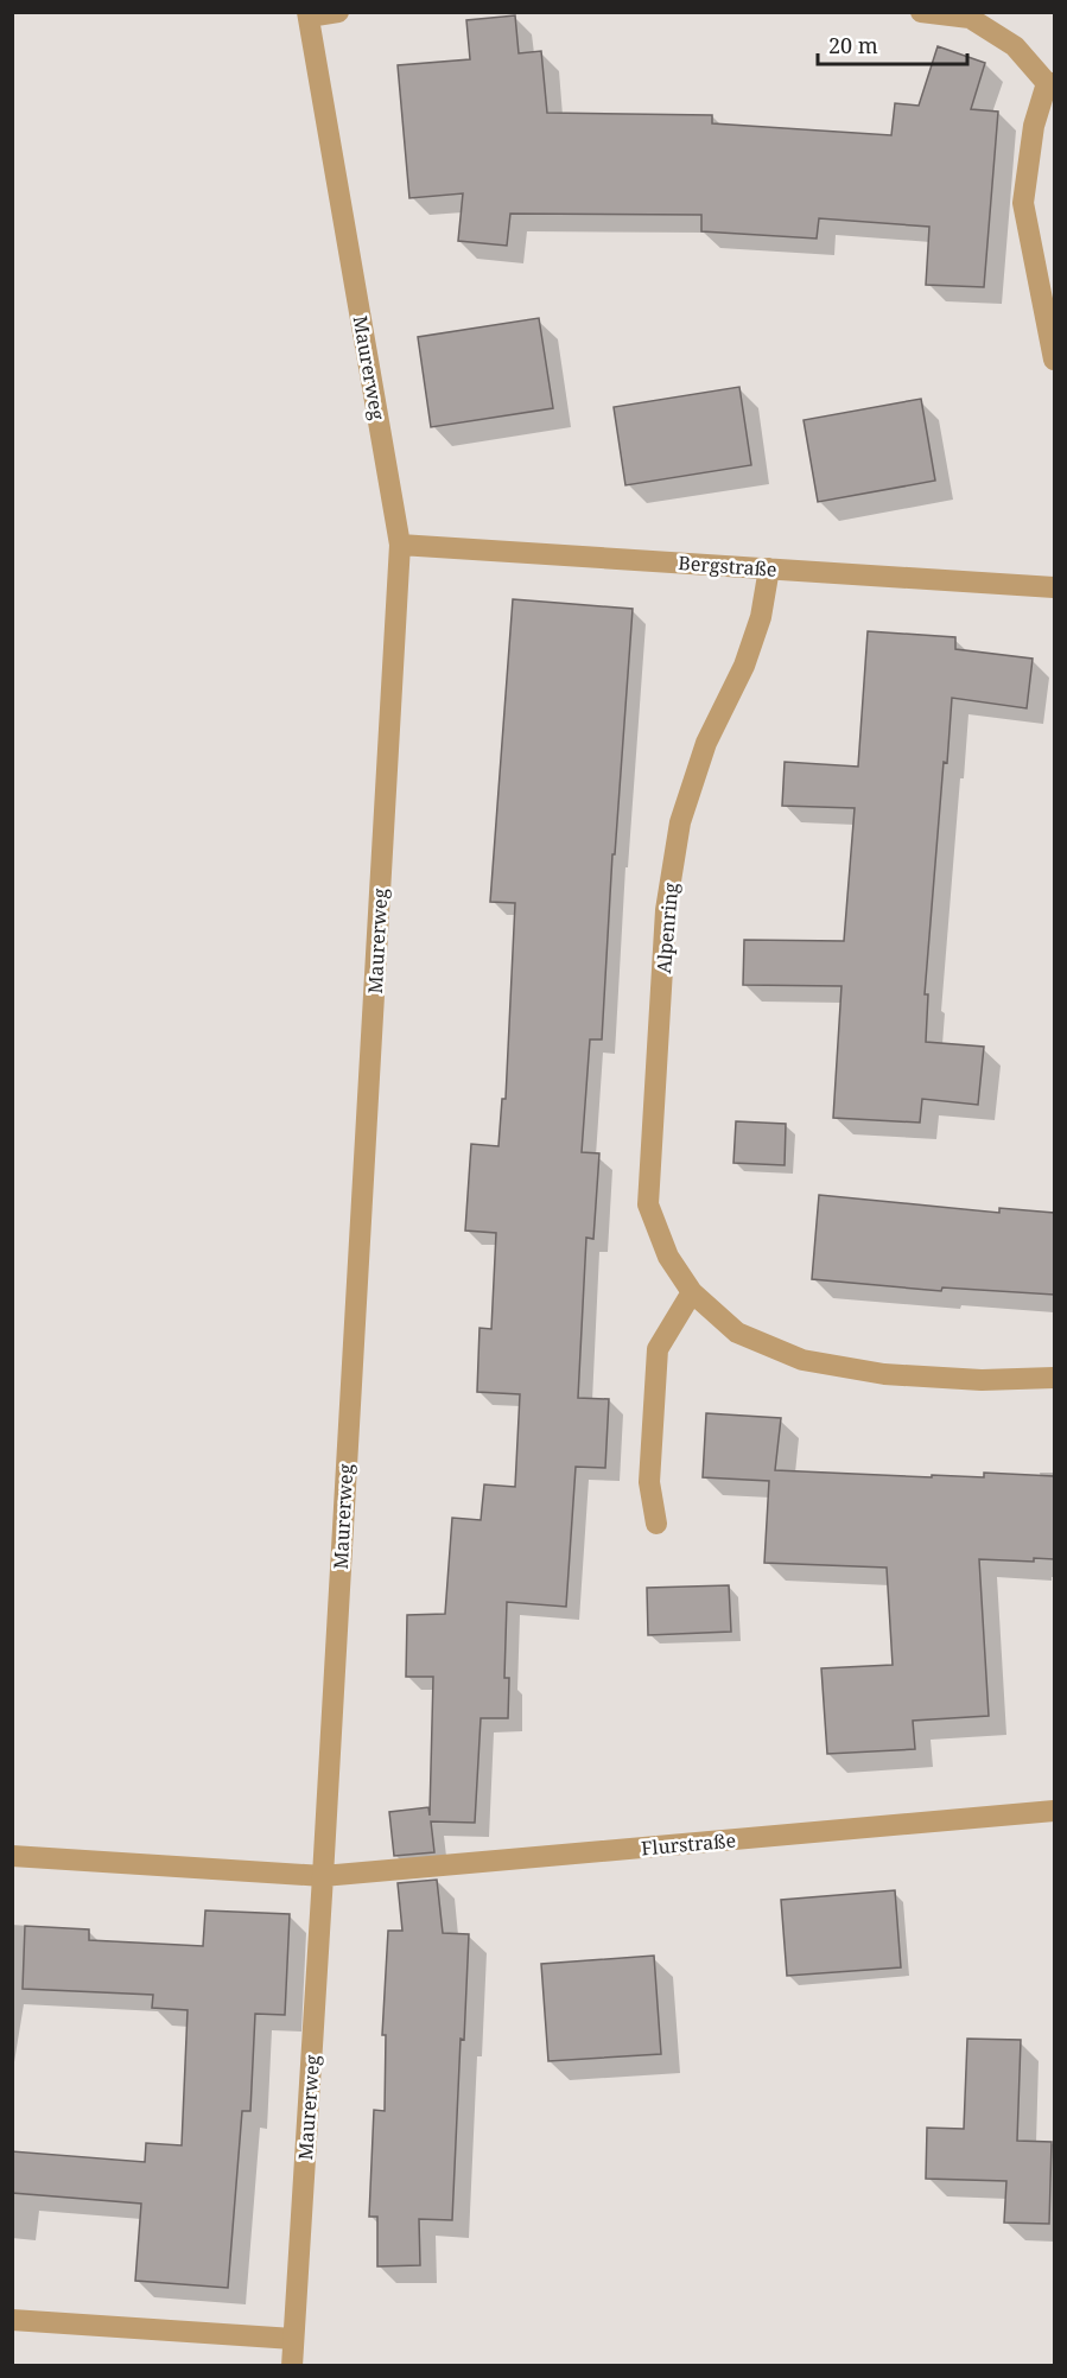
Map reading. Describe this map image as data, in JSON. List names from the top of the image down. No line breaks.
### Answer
{"streets":{"street":["Maurerweg","Bergstraße","Alpenring","Flurstraße"]},"crossings":[["Maurerweg","Bergstraße"],["Maurerweg","Flurstraße"],["Bergstraße","Alpenring"]],"scale_bar":"20 m"}
